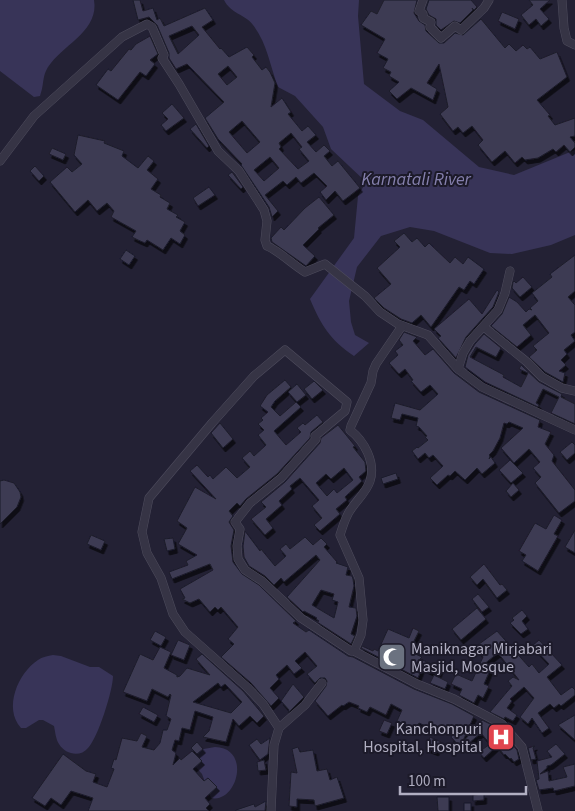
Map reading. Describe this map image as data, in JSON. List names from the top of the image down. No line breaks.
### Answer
{"water":["Karnatali River"],"places":{"mosque":["Maniknagar Mirjabari Masjid, Mosque"],"hospital":["Kanchonpuri Hospital, Hospital"]},"scale_bar":"100 m"}
